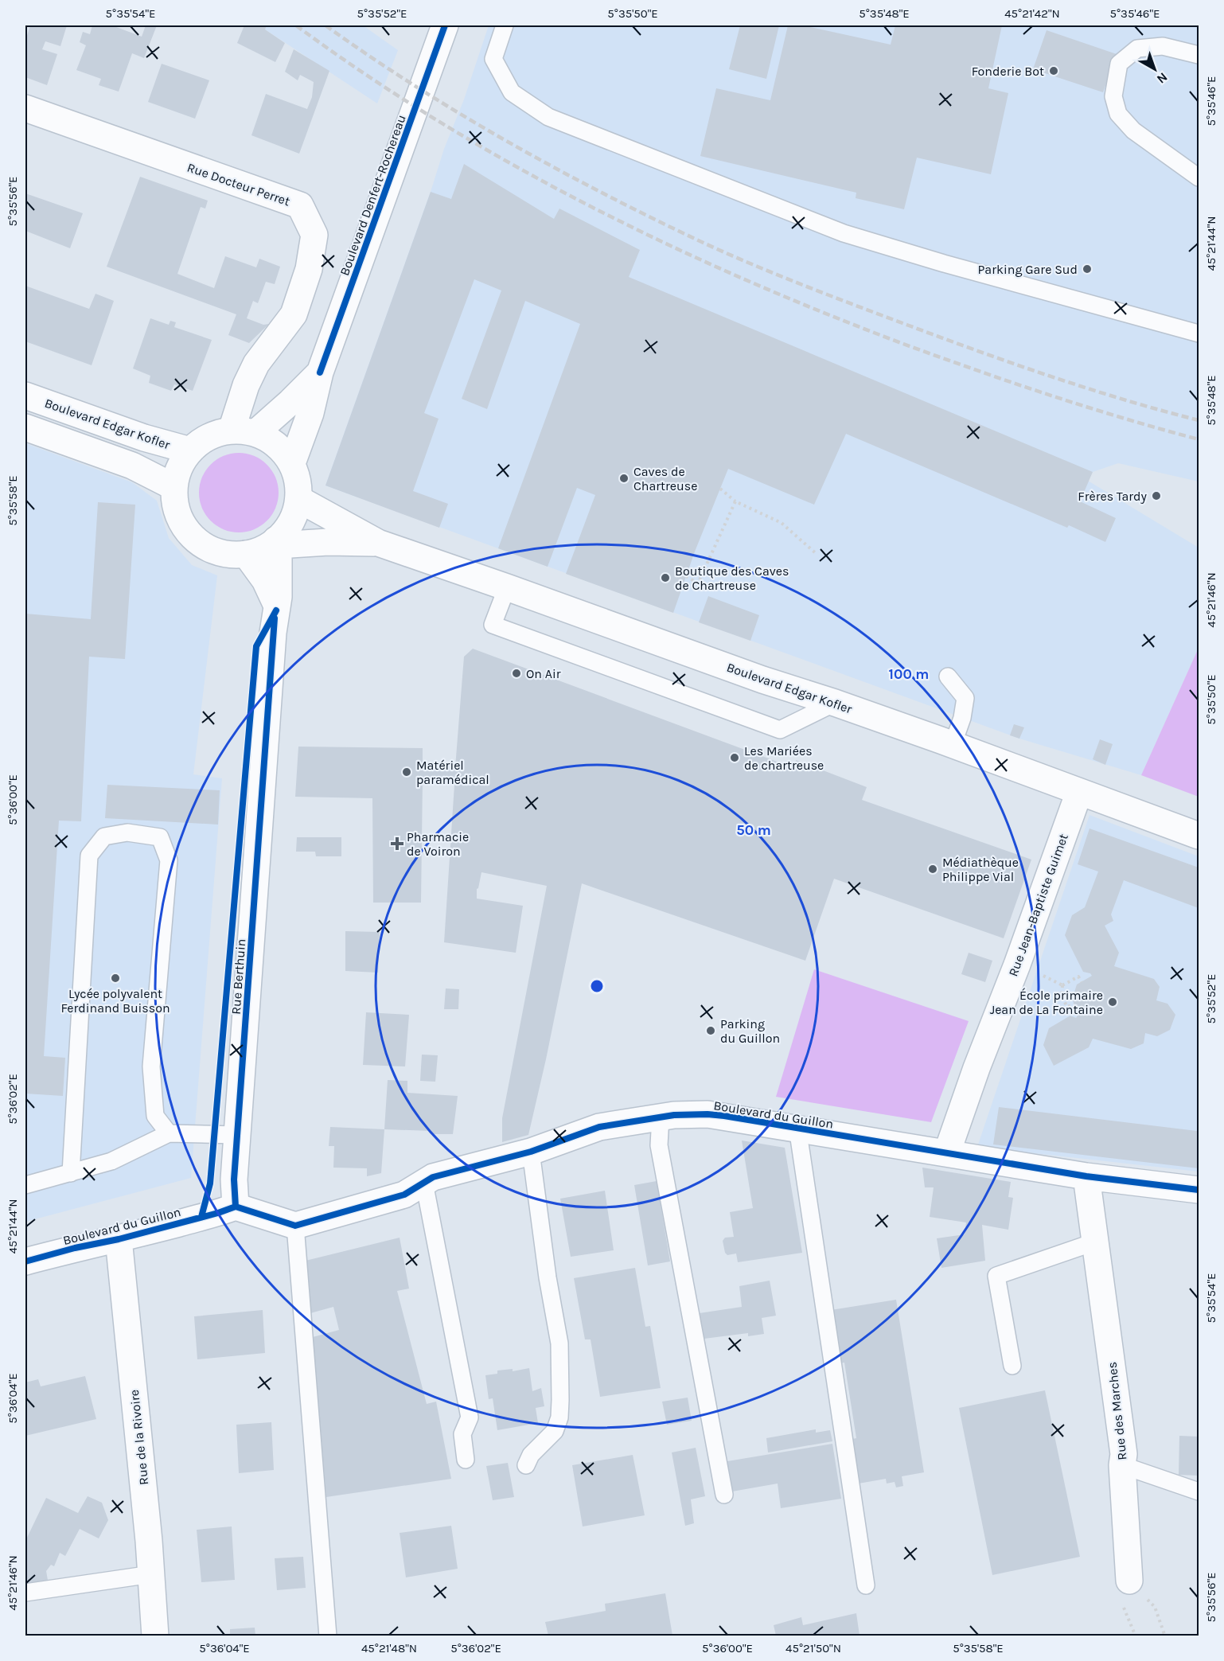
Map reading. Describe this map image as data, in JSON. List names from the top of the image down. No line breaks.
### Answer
{"streets":{"street":["Rue Docteur Perret","Boulevard Denfert-Rochereau","Boulevard Edgar Kofler","Rue Jean-Baptiste Guimet","Rue Berthuin","Boulevard du Guillon","Rue des Marches","Rue de la Rivoire"]},"crossings":[["Rue Docteur Perret","Boulevard Denfert-Rochereau"],["Rue Docteur Perret","Boulevard Edgar Kofler"],["Rue Docteur Perret","Rue Berthuin"],["Boulevard Denfert-Rochereau","Boulevard Edgar Kofler"],["Boulevard Denfert-Rochereau","Rue Berthuin"],["Boulevard Edgar Kofler","Rue Jean-Baptiste Guimet"],["Boulevard Edgar Kofler","Rue Berthuin"],["Rue Jean-Baptiste Guimet","Boulevard du Guillon"],["Rue Berthuin","Boulevard du Guillon"],["Boulevard du Guillon","Rue des Marches"],["Boulevard du Guillon","Rue de la Rivoire"]],"places":{"other":["Fonderie Bot","Parking Gare Sud","Caves de Chartreuse","Frères Tardy","Boutique des Caves de Chartreuse","On Air","Les Mariées de chartreuse","Matériel paramédical","Médiathèque Philippe Vial","Lycée polyvalent Ferdinand Buisson","École primaire Jean de La Fontaine","Parking du Guillon"],"health":["Pharmacie de Voiron"]},"north":"bottom right","coordinates":["5°35'54\"E","5°35'52\"E","5°35'50\"E","5°35'48\"E","45°21'42\"N","5°35'46\"E","5°35'56\"E","45°21'44\"N","5°35'58\"E","45°21'46\"N","5°36'00\"E","5°36'02\"E","5°36'04\"E","45°21'48\"N","45°21'50\"N"],"rings":["100 m","50 m"]}
